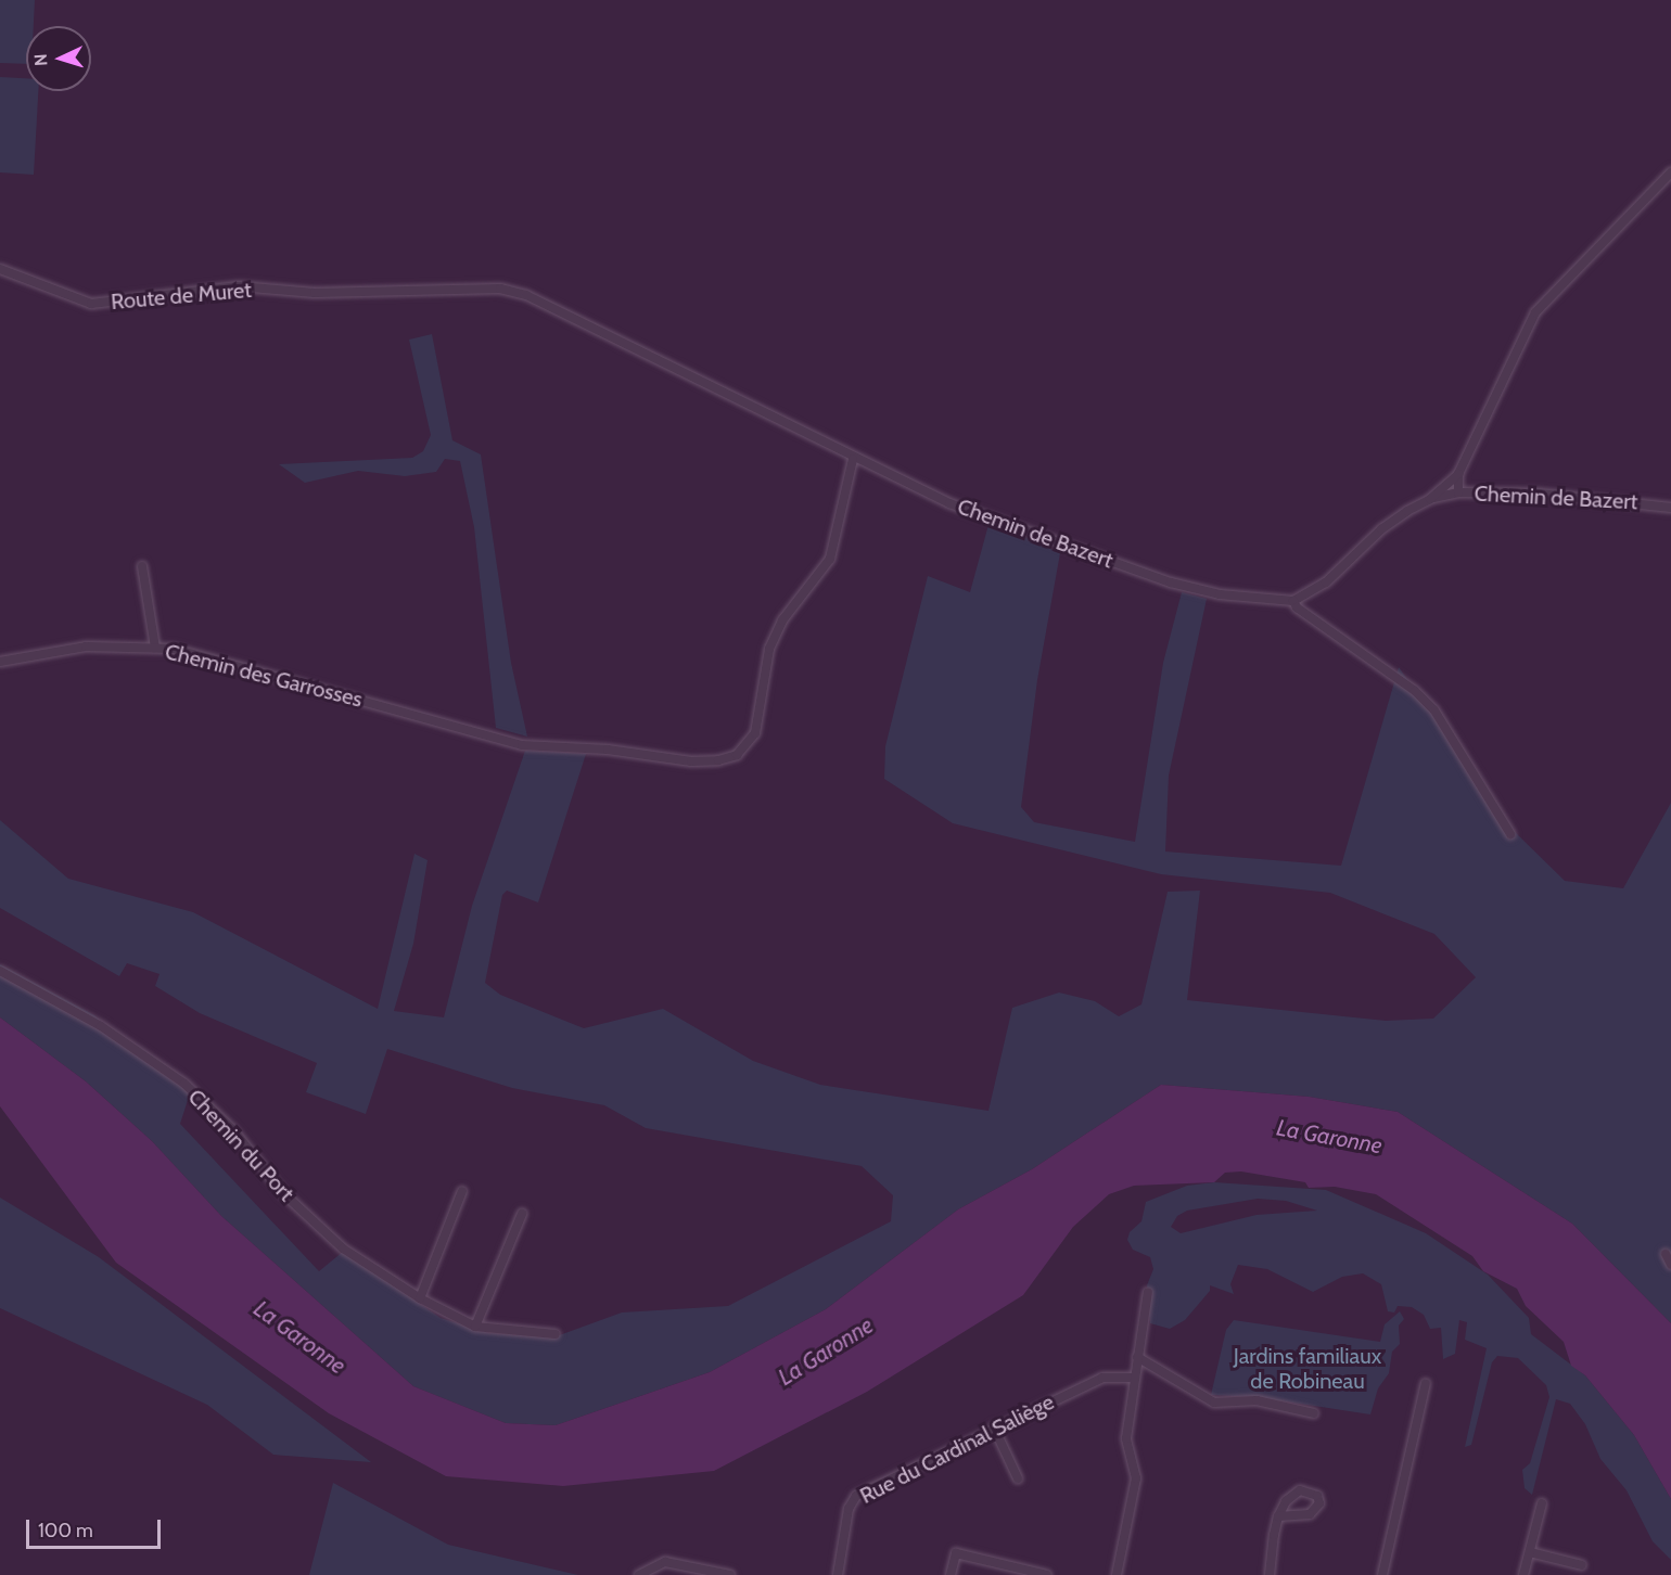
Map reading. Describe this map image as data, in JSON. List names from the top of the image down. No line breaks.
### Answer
{"streets":{"street":["Route de Muret","Chemin de Bazert","Chemin des Garrosses","Chemin du Port","Rue du Cardinal Saliège"]},"crossings":[["Route de Muret","Chemin de Bazert"],["Chemin de Bazert","Chemin des Garrosses"]],"water":["La Garonne"],"parks":["Jardins familiaux de Robineau"],"scale_bar":"100 m","north":"left"}
